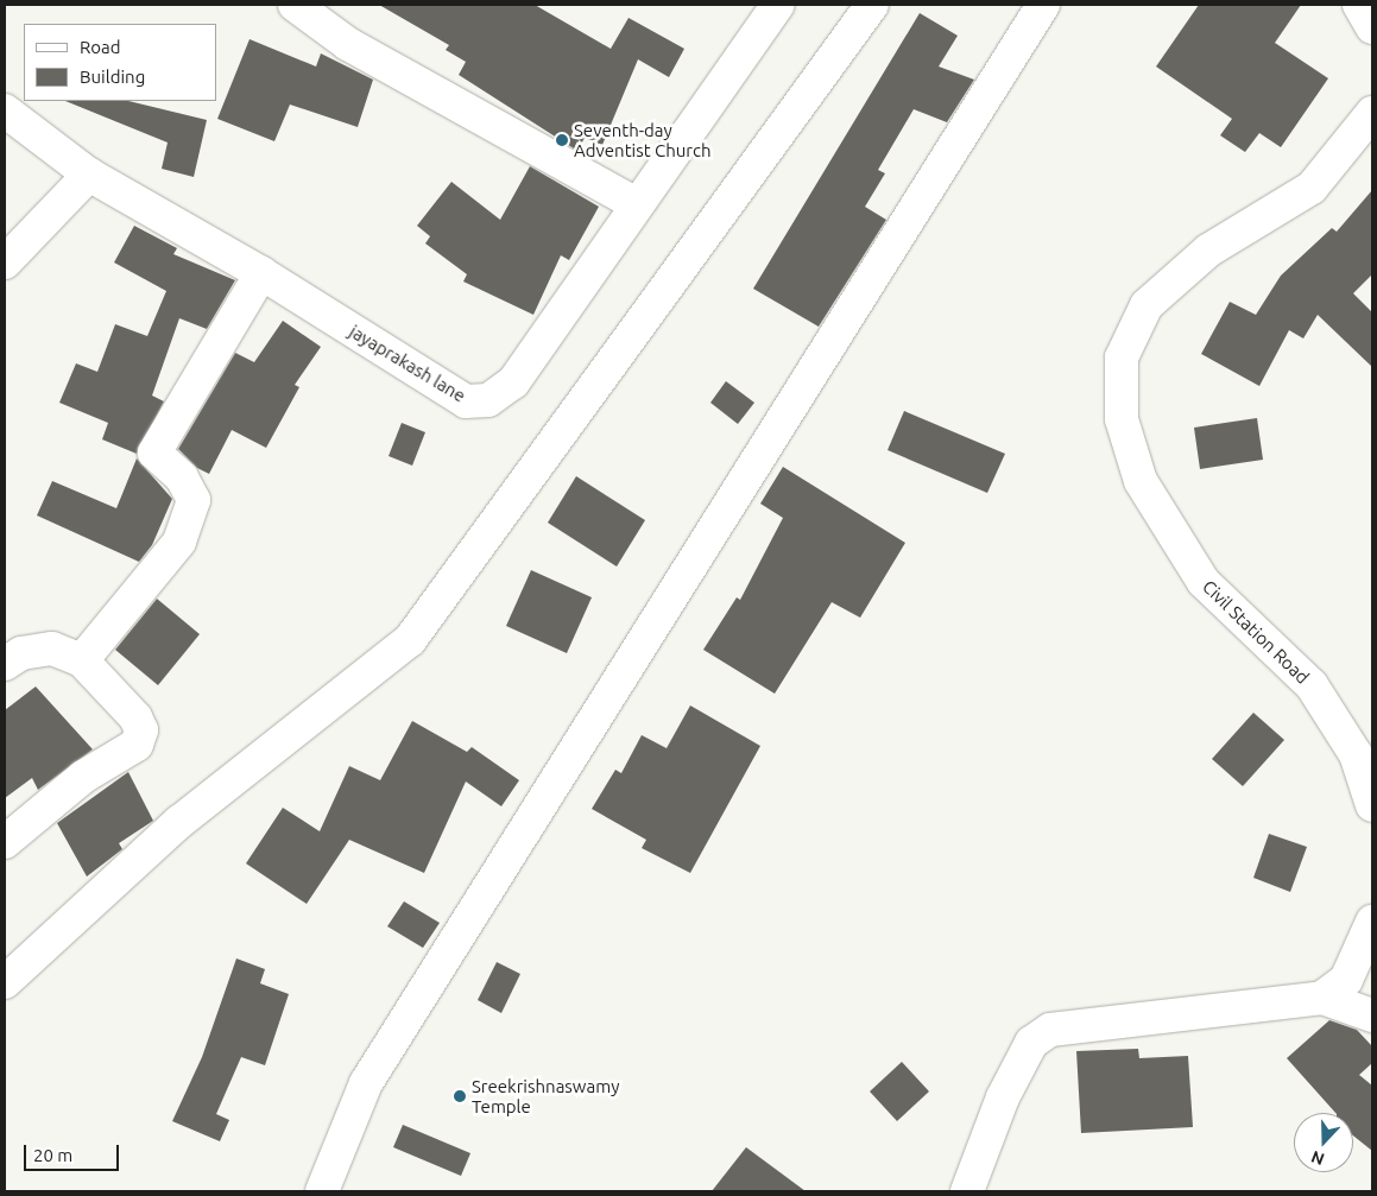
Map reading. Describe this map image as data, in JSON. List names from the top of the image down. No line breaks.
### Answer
{"streets":{"street":["jayaprakash lane","Civil Station Road"]},"places":["Seventh-day Adventist Church","Sreekrishnaswamy Temple"],"legend":["Road","Building"],"scale_bar":"20 m","north":"bottom"}
